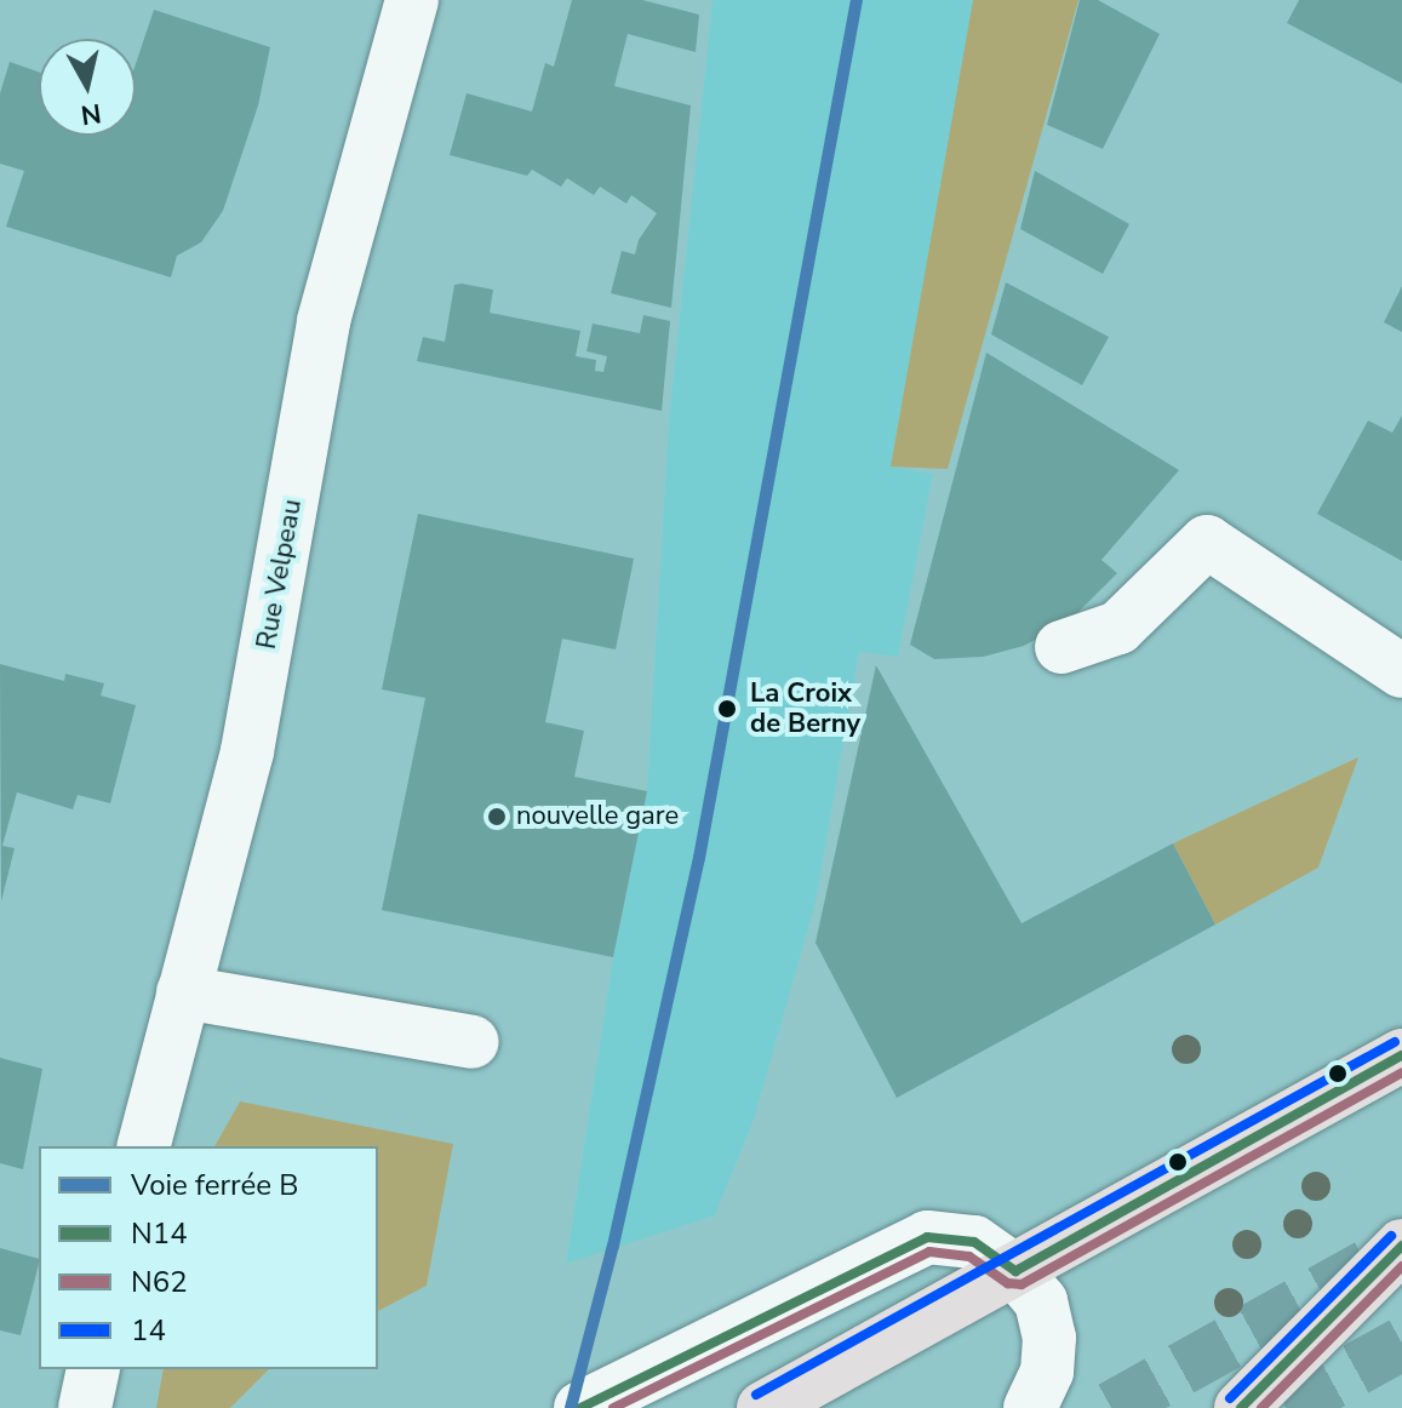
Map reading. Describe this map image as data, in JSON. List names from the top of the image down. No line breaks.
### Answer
{"streets":{"street":["Rue Velpeau"]},"places":["La Croix de Berny","nouvelle gare"],"lines":["rail line B","transit line 14","transit line N14","transit line N62"],"legend":["Voie ferrée B","N14","N62","14"],"north":"bottom"}
